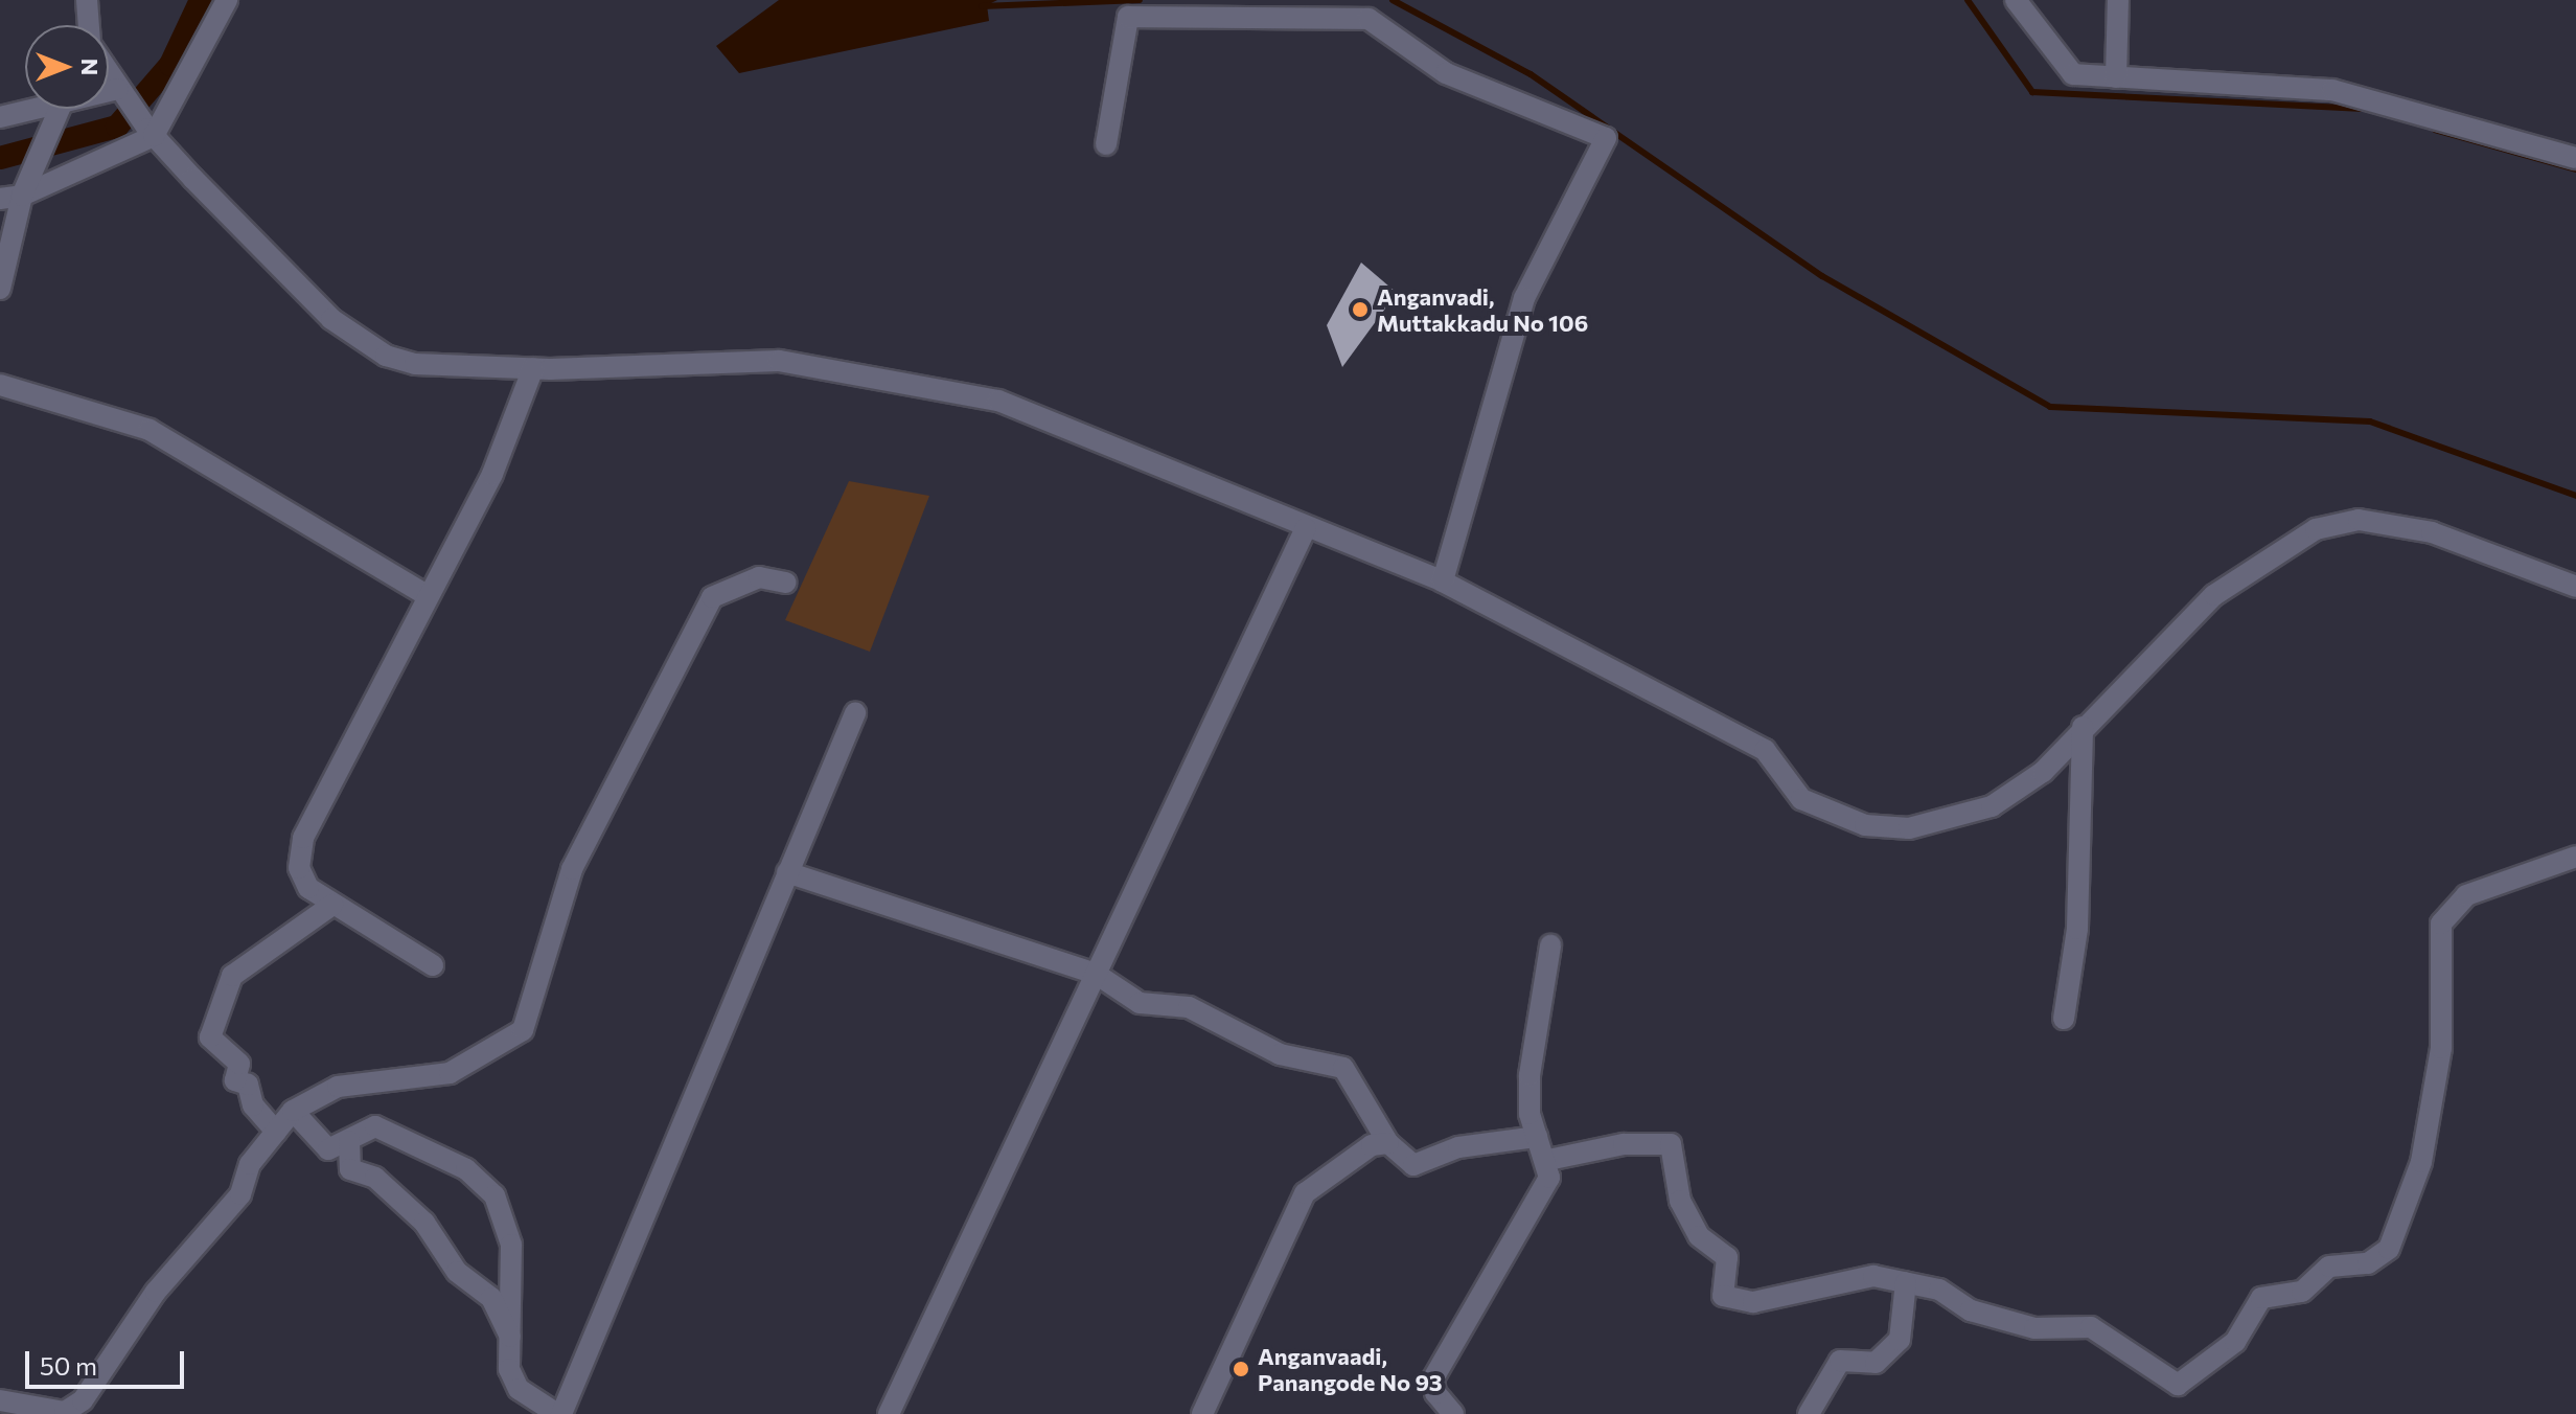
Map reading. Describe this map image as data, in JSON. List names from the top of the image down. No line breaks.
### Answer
{"places":["Anganvadi, Muttakkadu No 106","Anganvaadi, Panangode No 93"],"scale_bar":"50 m","north":"right"}
